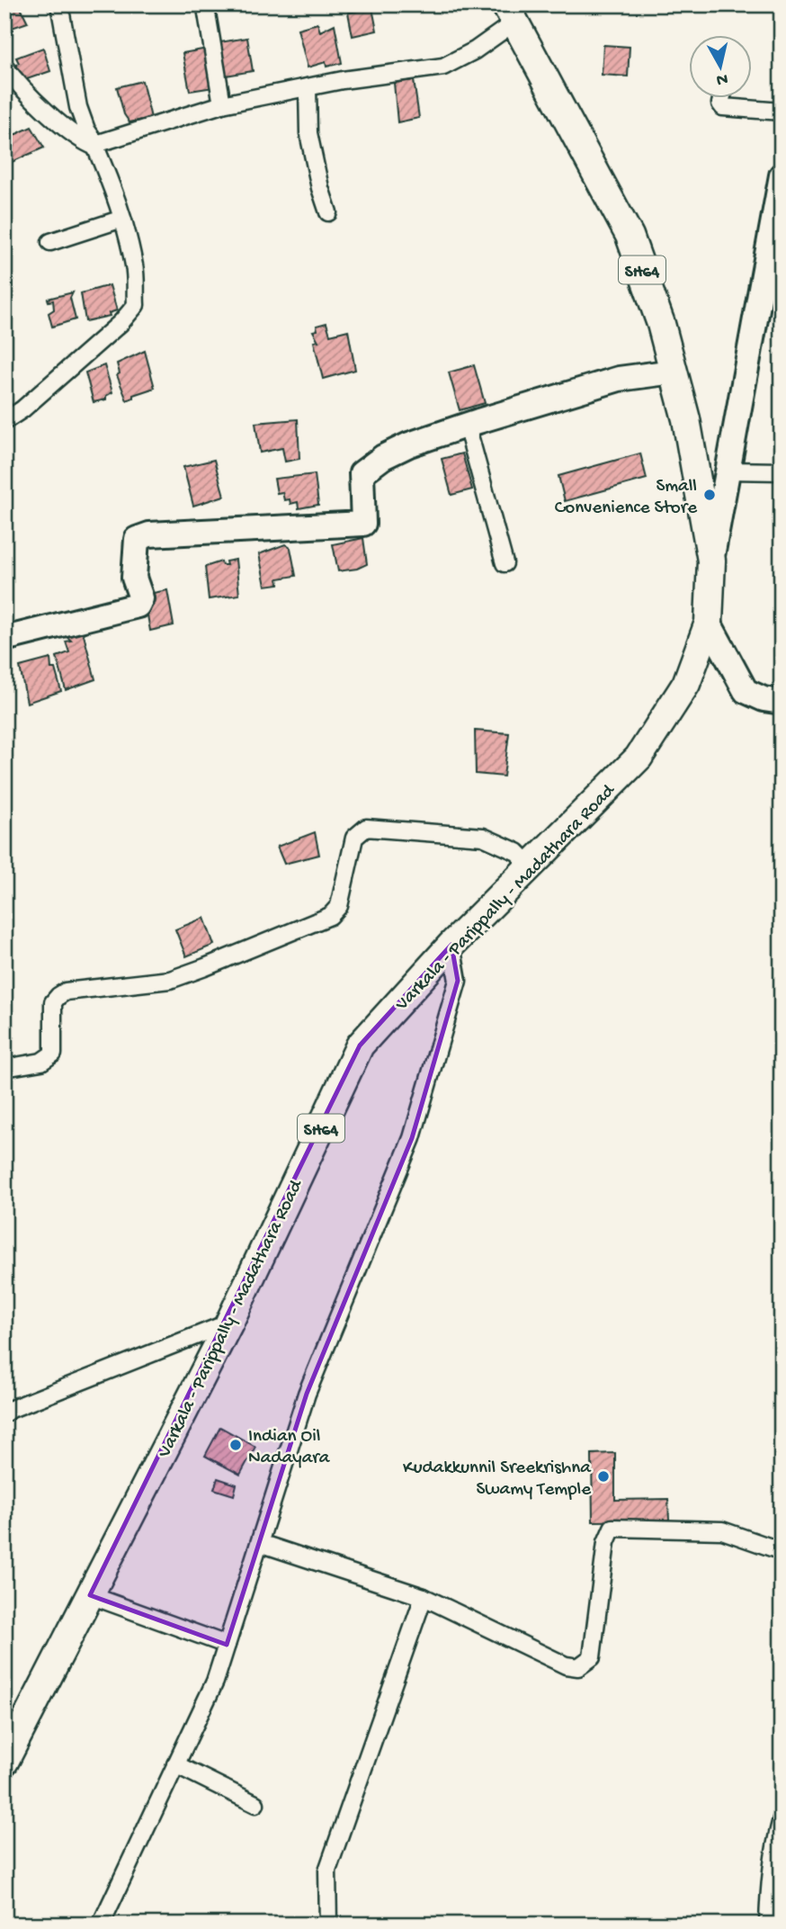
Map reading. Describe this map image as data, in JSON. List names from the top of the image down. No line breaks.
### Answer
{"streets":{"main road":["SH64","Varkala - Parippally - Madathara Road"]},"places":["Small Convenience Store","Indian Oil Nadayara","Kudakkunnil Sreekrishna Swamy Temple"],"north":"bottom"}
